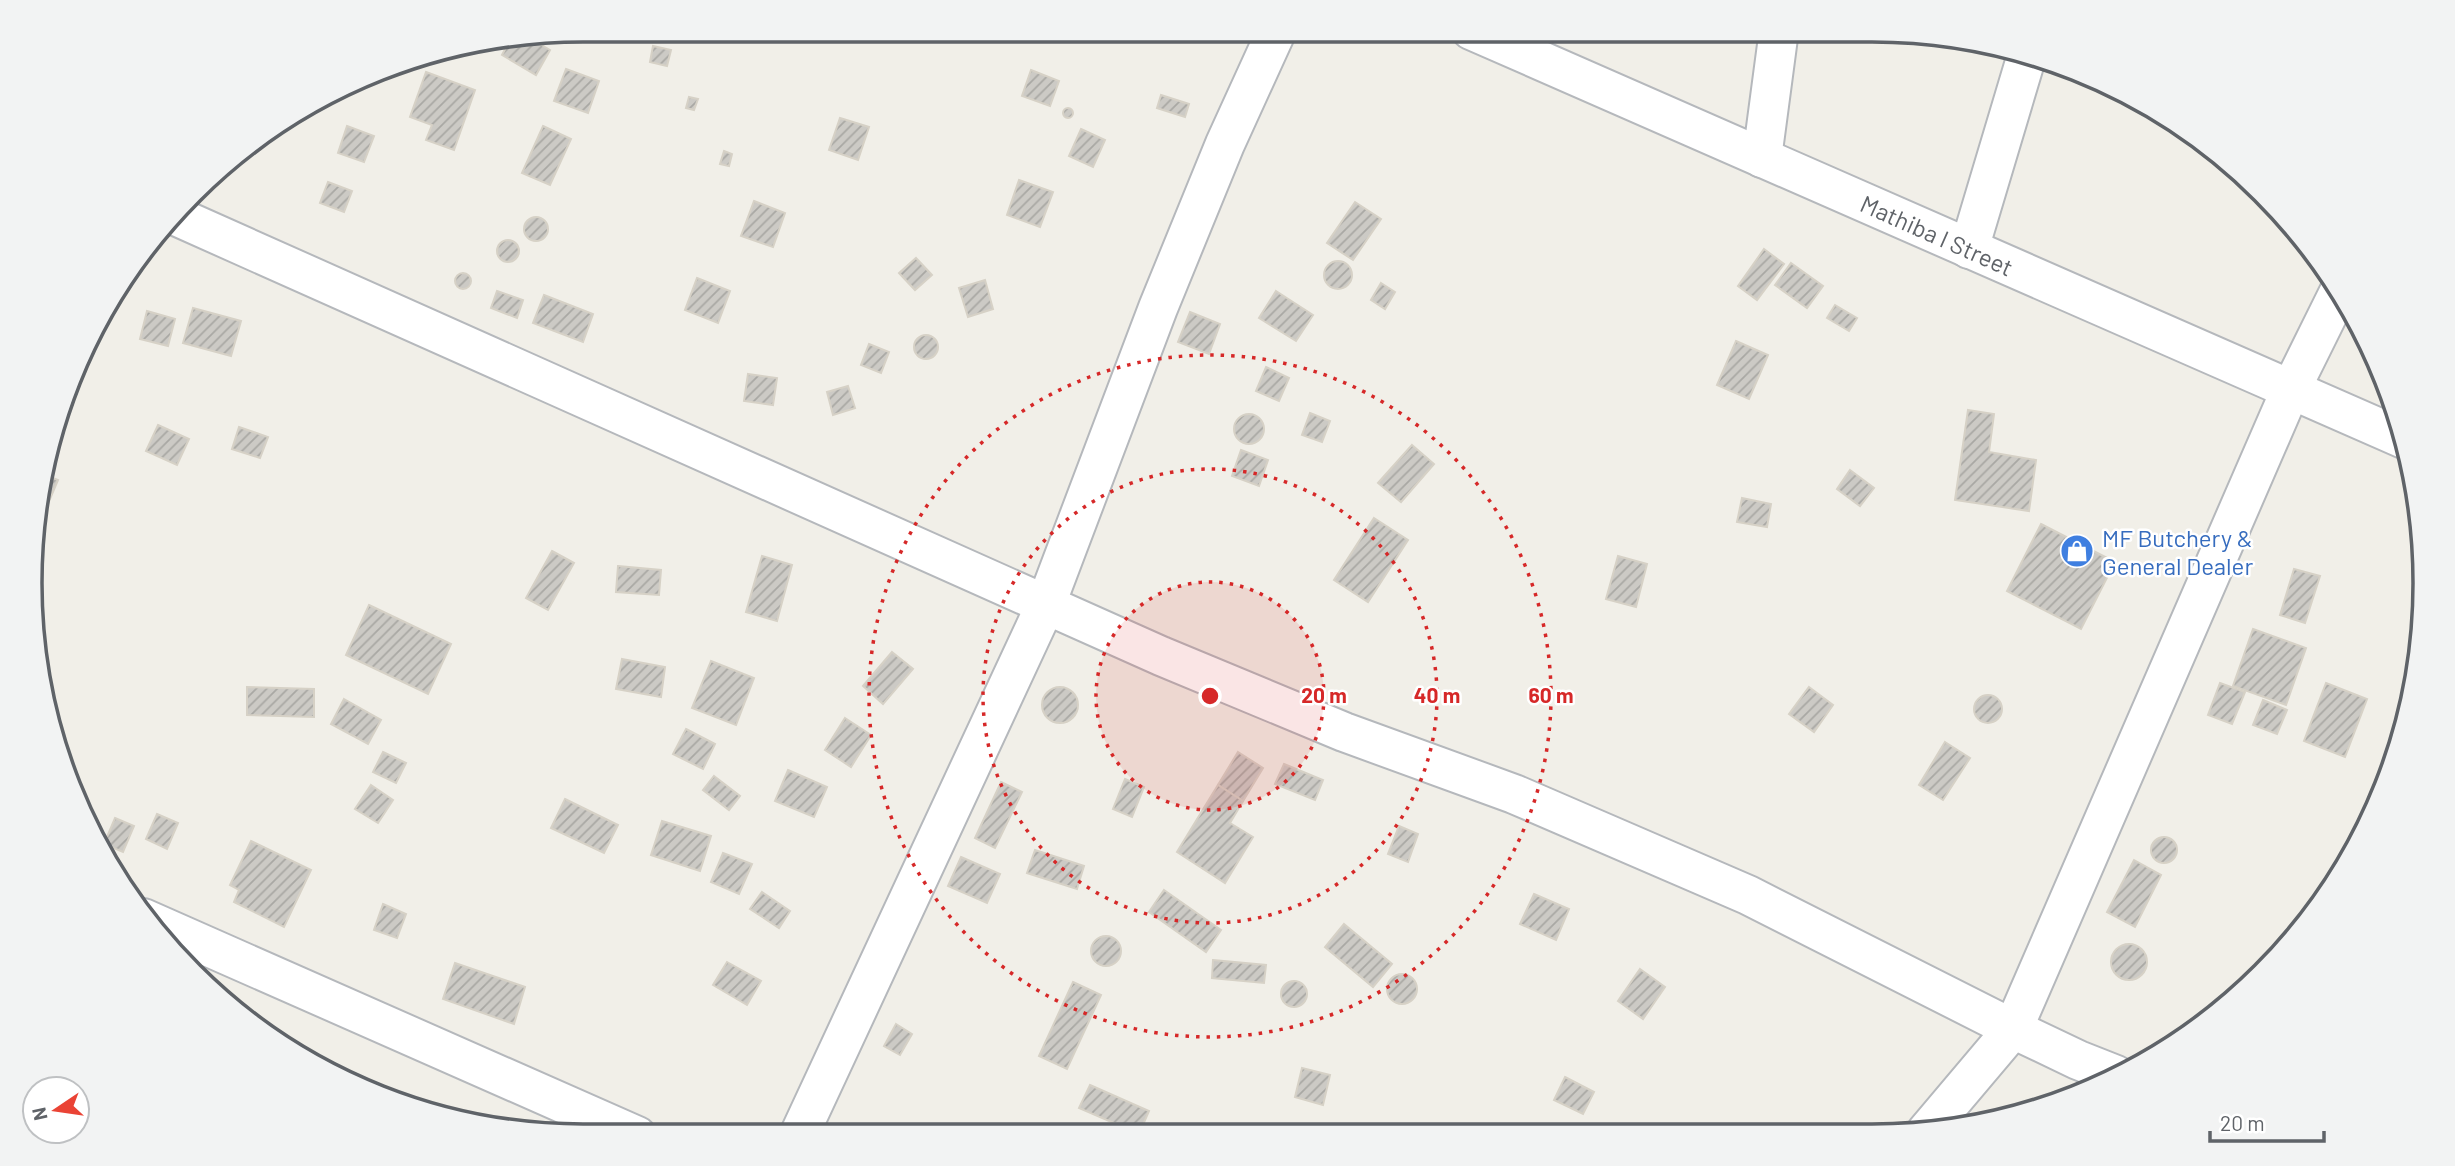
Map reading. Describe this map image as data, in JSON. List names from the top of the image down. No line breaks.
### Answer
{"streets":{"street":["Mathiba I Street"]},"places":{"shop":["MF Butchery & General Dealer"]},"scale_bar":"20 m","north":"left","rings":["20 m","40 m","60 m"]}
